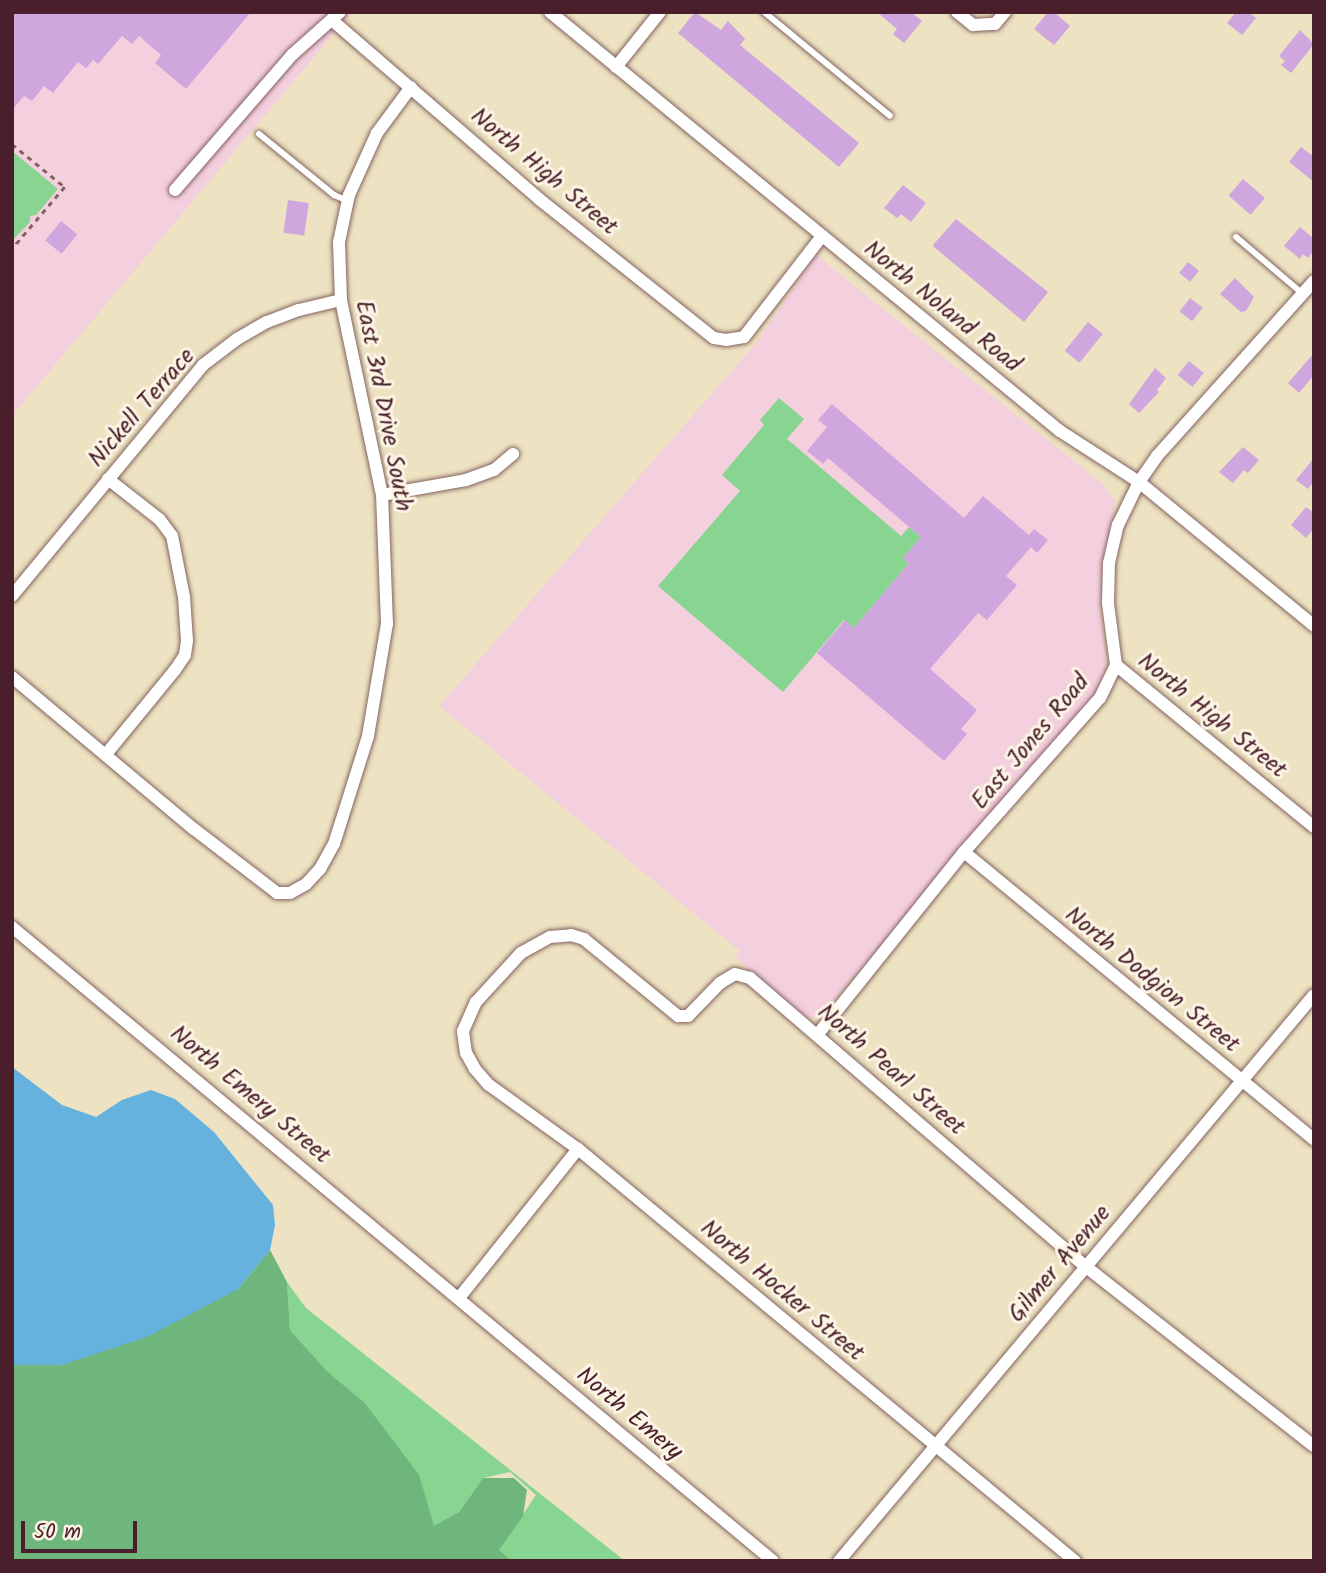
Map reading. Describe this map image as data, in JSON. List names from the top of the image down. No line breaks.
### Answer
{"streets":{"street":["North High Street","North Noland Road","East 3rd Drive South","Nickell Terrace","East Jones Road","North Dodgion Street","North Pearl Street","North Emery Street","Gilmer Avenue","North Hocker Street","North Emery"]},"crossings":[["North High Street","North Noland Road"],["North High Street","East 3rd Drive South"],["North High Street","East Jones Road"],["North Noland Road","East Jones Road"],["East 3rd Drive South","Nickell Terrace"],["East Jones Road","North Dodgion Street"],["East Jones Road","North Pearl Street"],["North Dodgion Street","Gilmer Avenue"],["North Pearl Street","Gilmer Avenue"],["North Pearl Street","North Hocker Street"],["North Emery Street","North Emery"],["Gilmer Avenue","North Hocker Street"]],"scale_bar":"50 m"}
